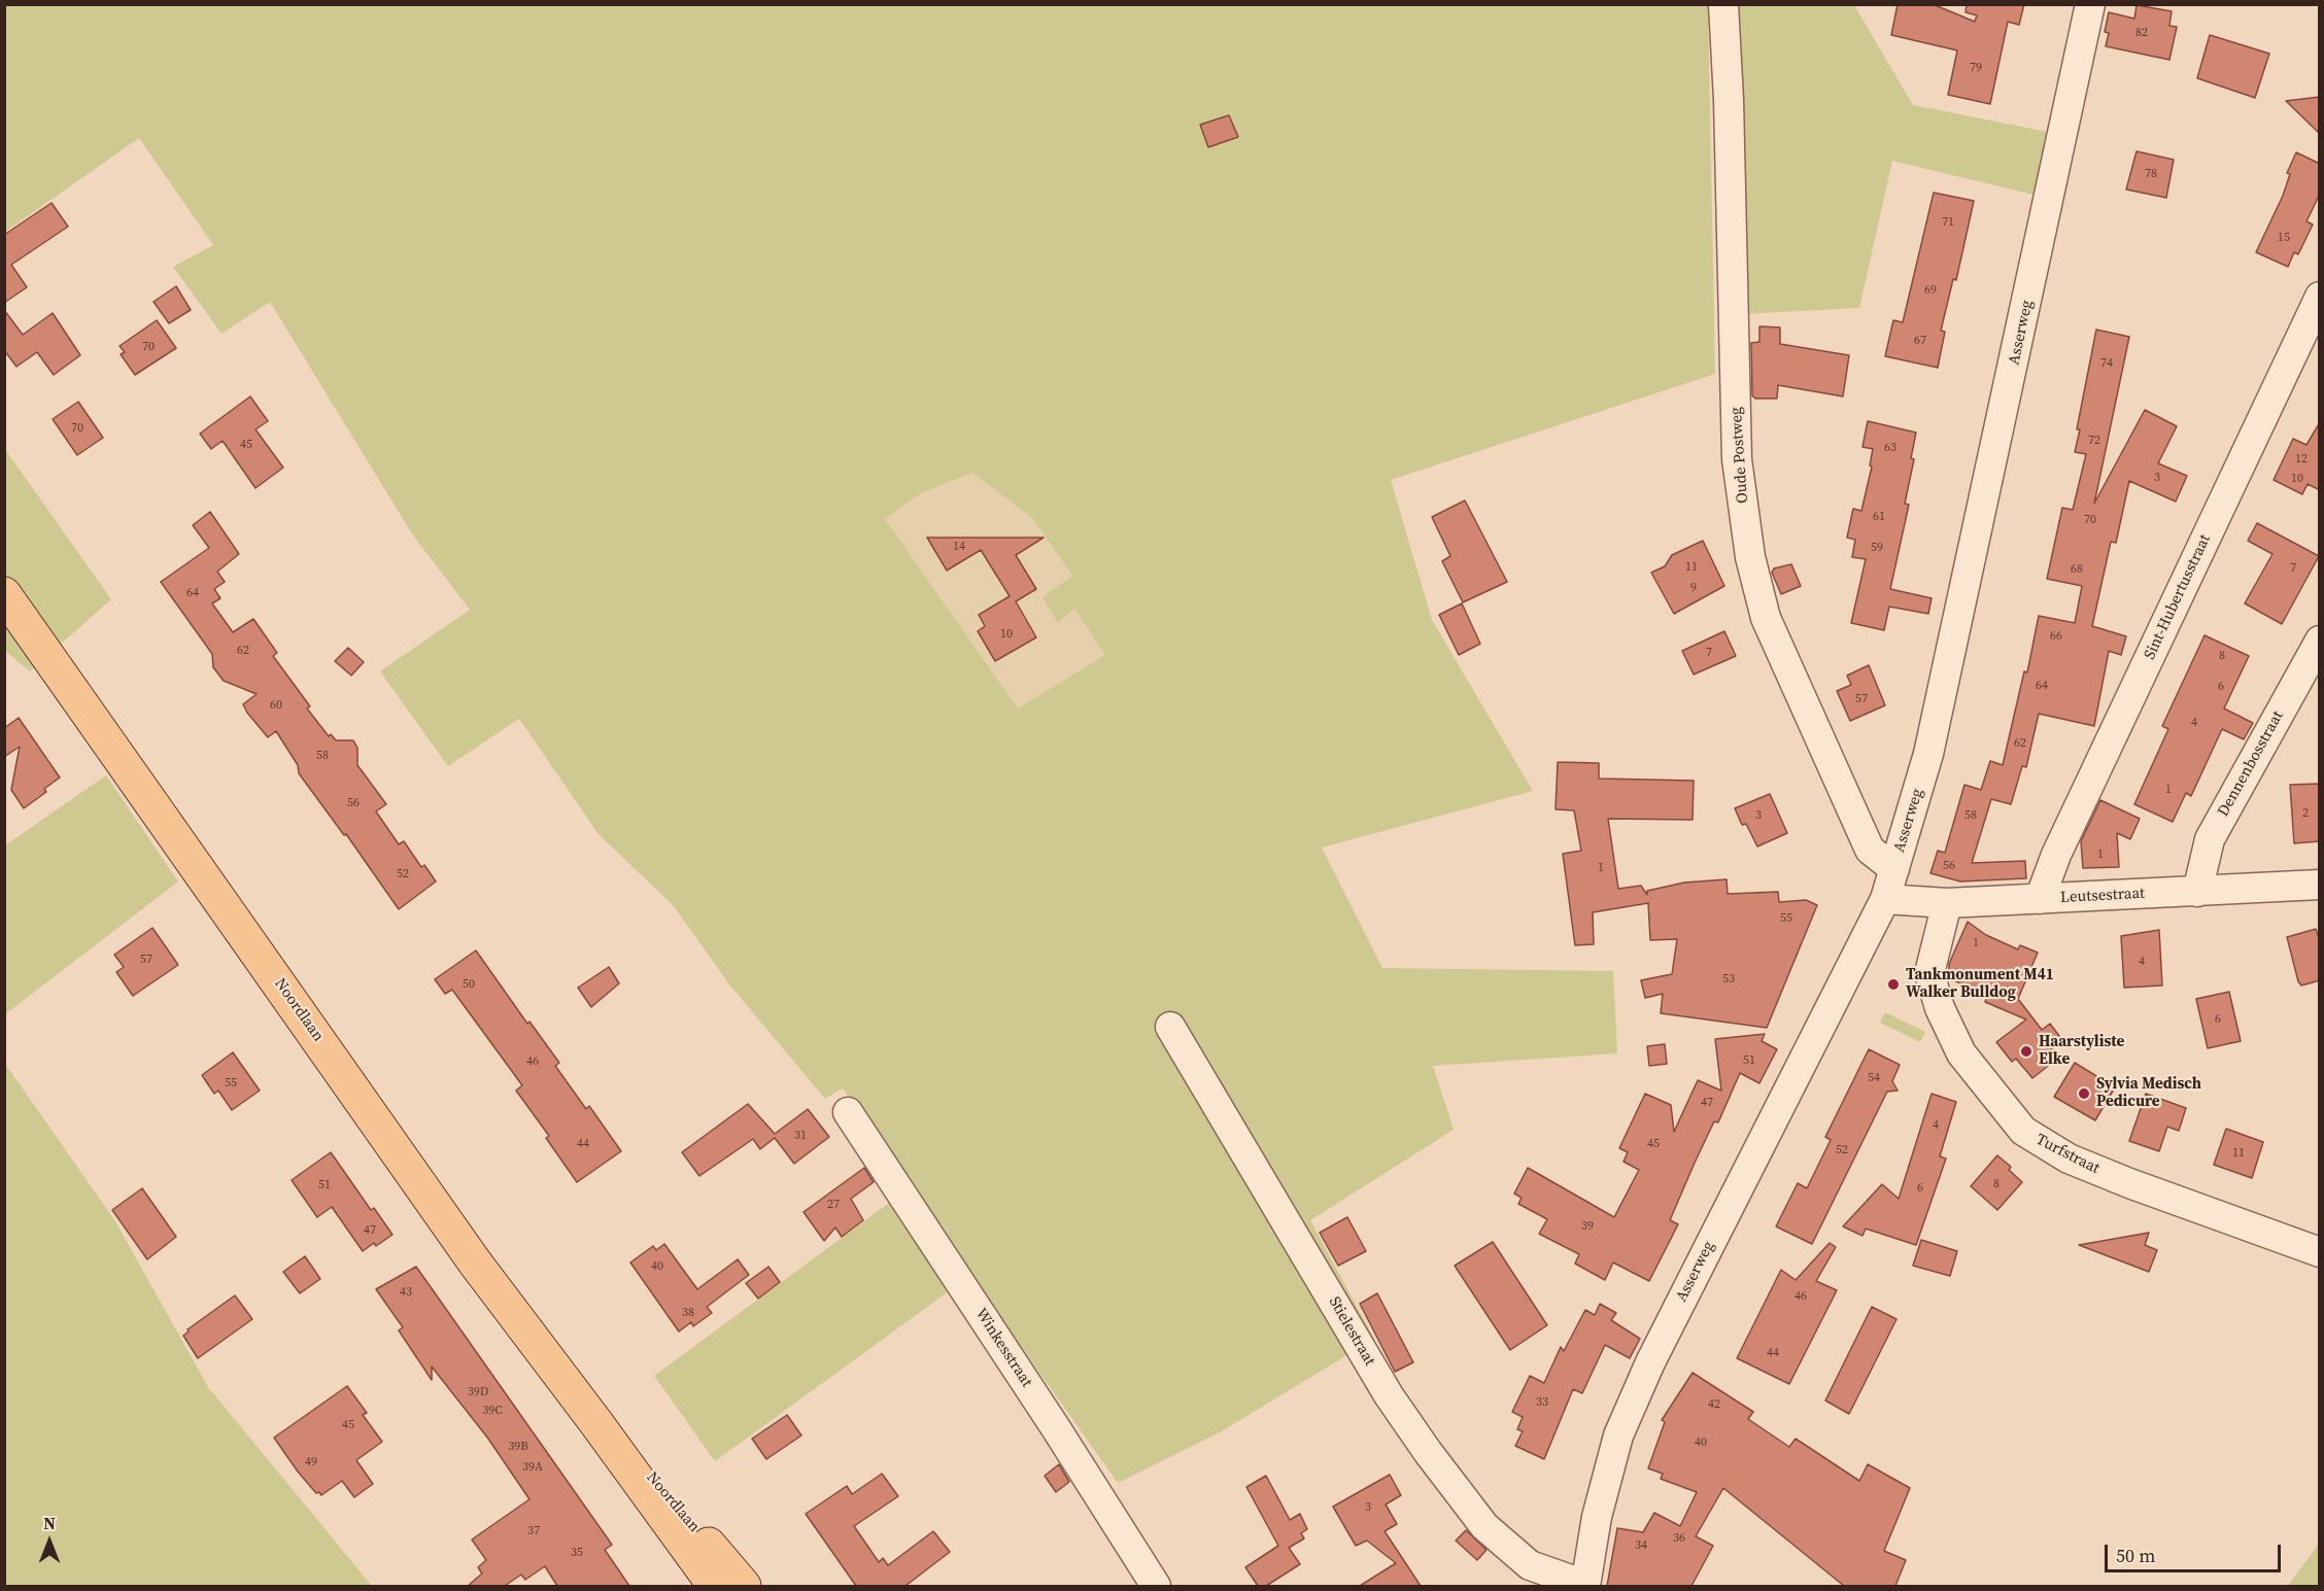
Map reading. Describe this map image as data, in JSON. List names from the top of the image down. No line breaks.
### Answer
{"streets":{"main road":["Noordlaan"],"street":["Asserweg","Oude Postweg","Sint-Hubertusstraat","Dennenbosstraat","Leutsestraat","Turfstraat","Stielestraat","Winkesstraat"]},"crossings":[["Asserweg","Oude Postweg"],["Asserweg","Leutsestraat"],["Asserweg","Stielestraat"],["Sint-Hubertusstraat","Leutsestraat"],["Dennenbosstraat","Leutsestraat"],["Leutsestraat","Turfstraat"]],"places":["Tankmonument M41 Walker Bulldog","Haarstyliste Elke","Sylvia Medisch Pedicure"],"house_numbers":["82","79","78","71","15","69","67","70","74","70","72","45","63","12","3","10","61","70","14","59","11","7","68","9","64","10","66","62","7","8","64","6","57","60","4","62","58","1","56","2","3","58","1","56","1","52","55","1","57","4","53","50","6","51","46","54","55","47","4","31","44","45","52","11","8","51","6","27","39","47","40","43","46","38","44","39D","33","42","39C","45","40","39B","49","39A","3","37","36","34","35"],"scale_bar":"50 m","north":"top"}
